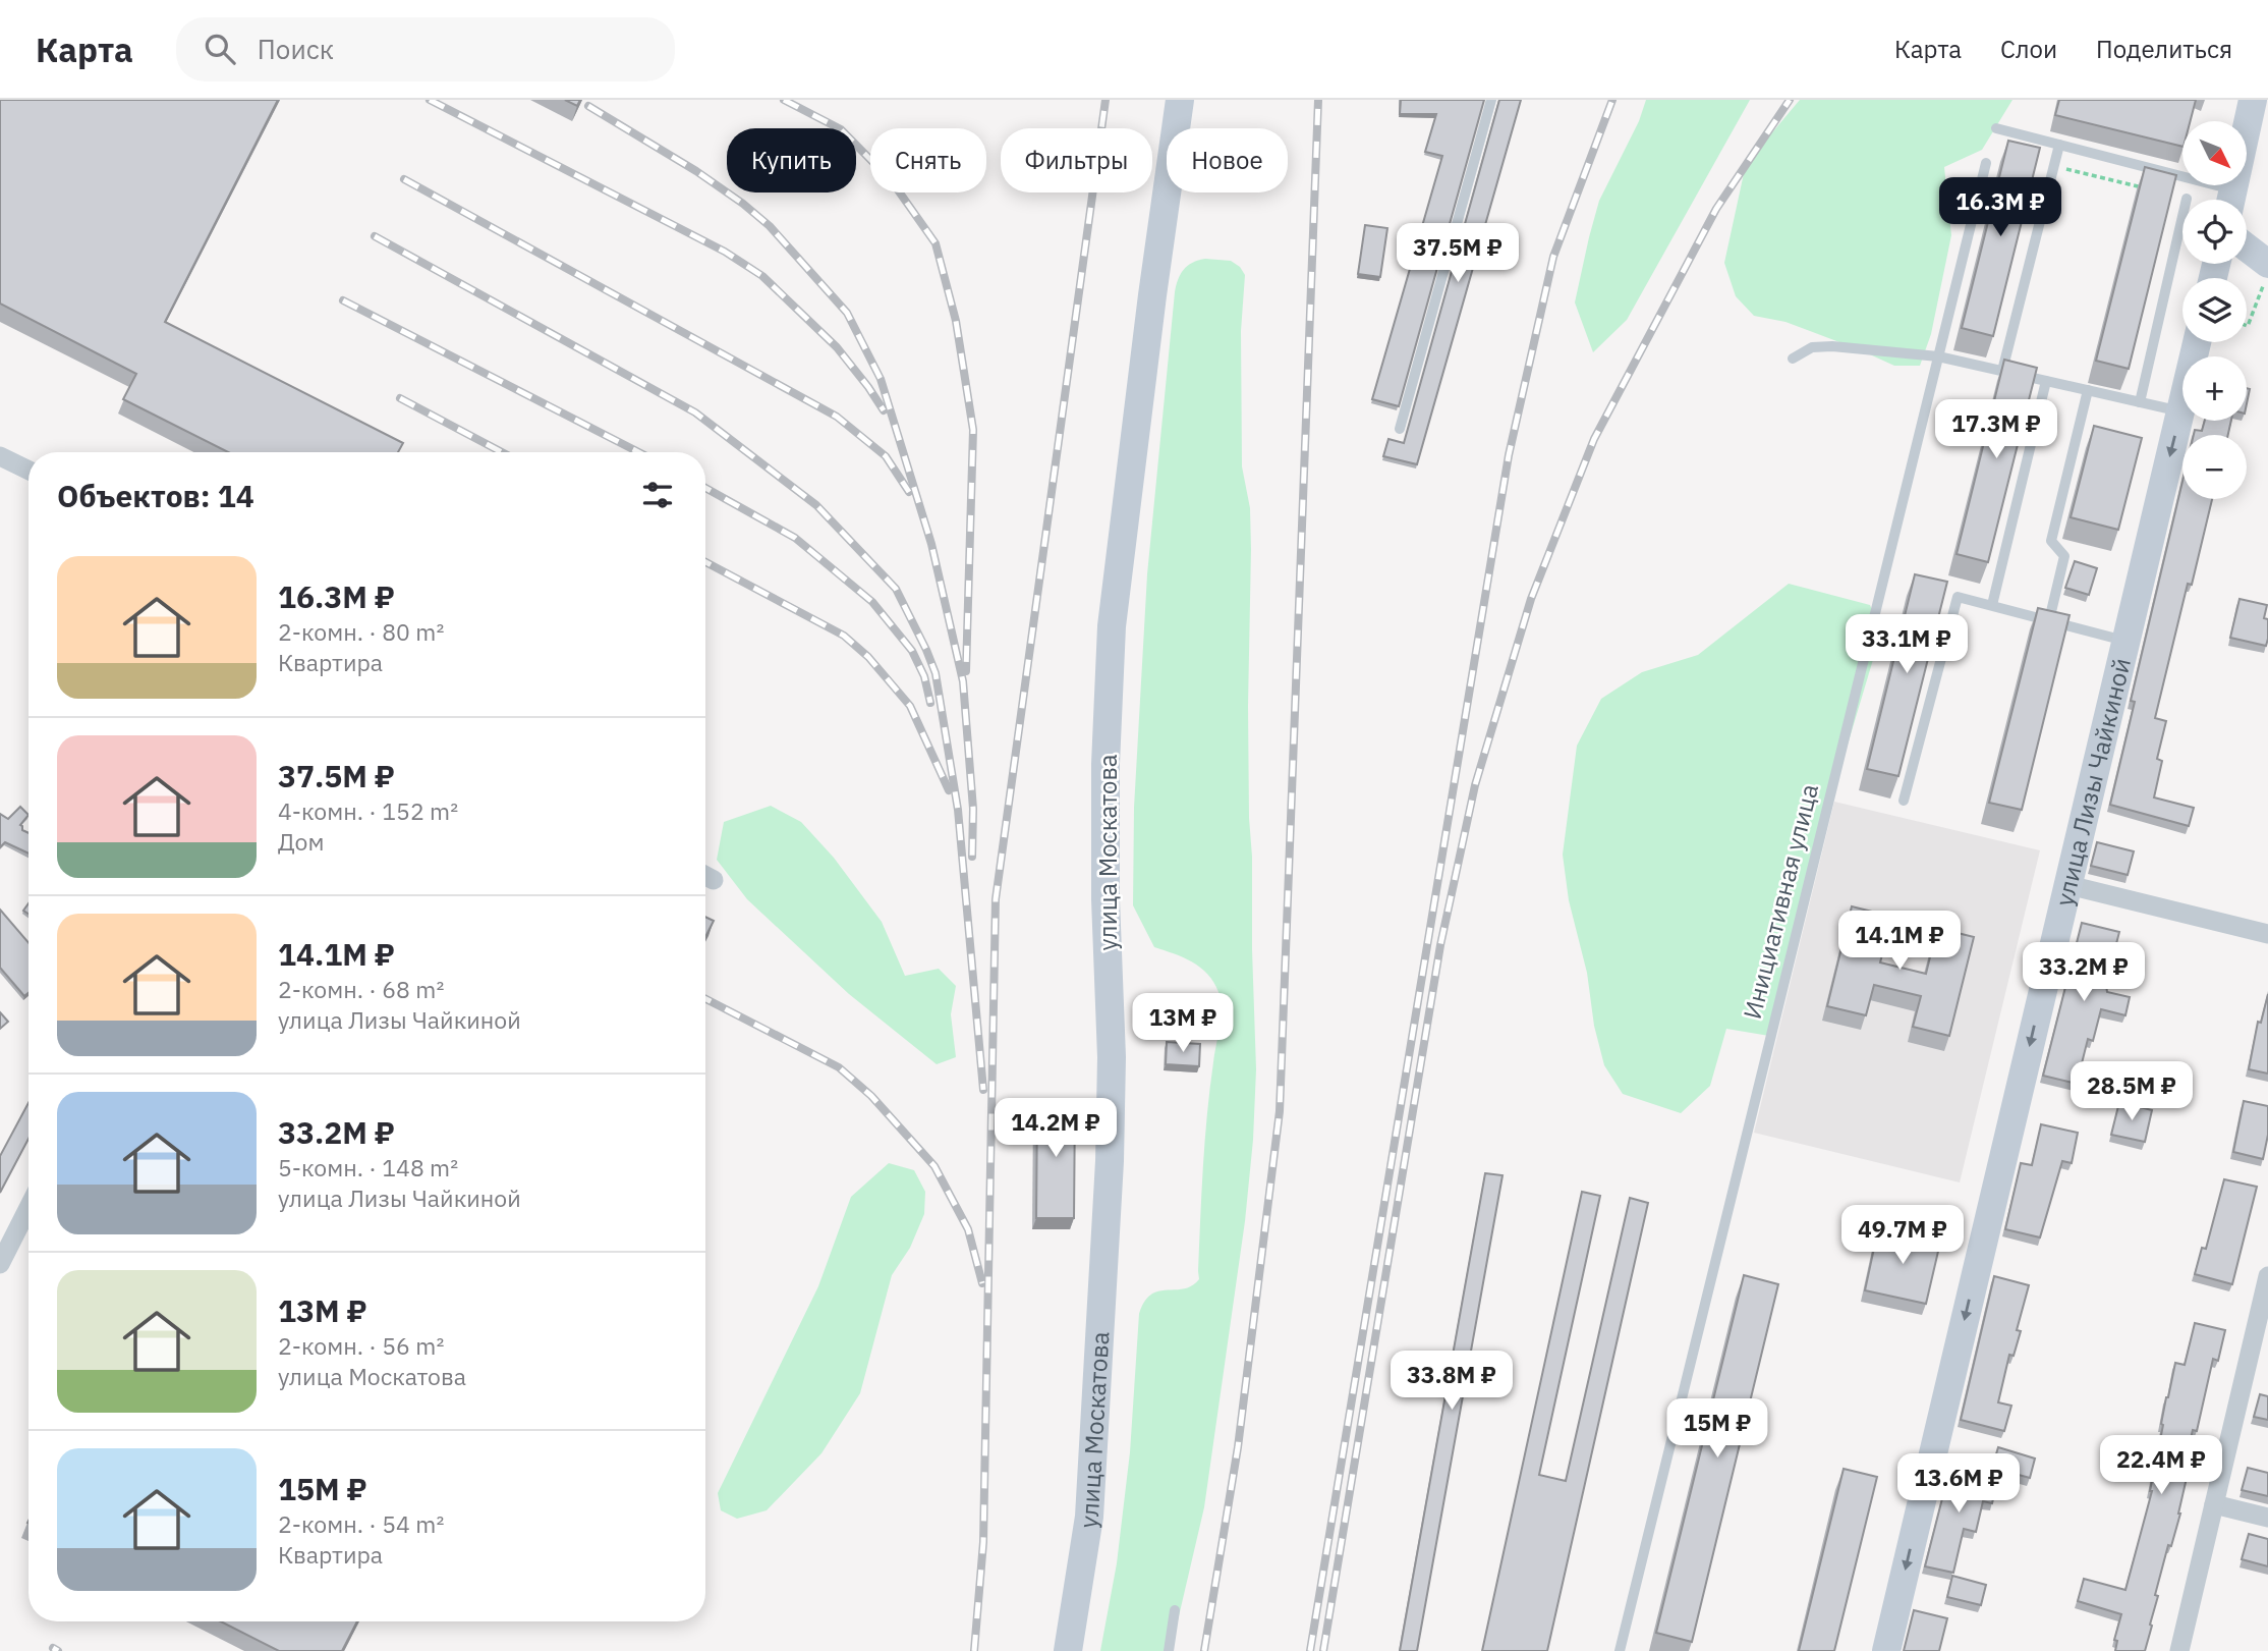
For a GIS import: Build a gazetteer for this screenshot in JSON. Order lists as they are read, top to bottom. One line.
{"streets":{"main road":["улица Лизы Чайкиной","улица Москатова"],"lane":["Инициативная улица"]},"one_way":["улица Лизы Чайкиной"],"north":"bottom right","page":{"header":"Карта","search":"Поиск","nav":["Карта","Слои","Поделиться"],"map_buttons":["+","−"],"chip":["Купить","Снять","Фильтры","Новое"],"price":["16.3M ₽","37.5M ₽","17.3M ₽","33.1M ₽","14.1M ₽","33.2M ₽","13M ₽","28.5M ₽","14.2M ₽","49.7M ₽","33.8M ₽","15M ₽","22.4M ₽","13.6M ₽"],"heading":"Объектов: 14","list":[{"name":"16.3M ₽","note":"2-комн. · 80 m² · Квартира"},{"name":"37.5M ₽","note":"4-комн. · 152 m² · Дом"},{"name":"14.1M ₽","note":"2-комн. · 68 m² · улица Лизы Чайкиной"},{"name":"33.2M ₽","note":"5-комн. · 148 m² · улица Лизы Чайкиной"},{"name":"13M ₽","note":"2-комн. · 56 m² · улица Москатова"},{"name":"15M ₽","note":"2-комн. · 54 m² · Квартира"}]}}
